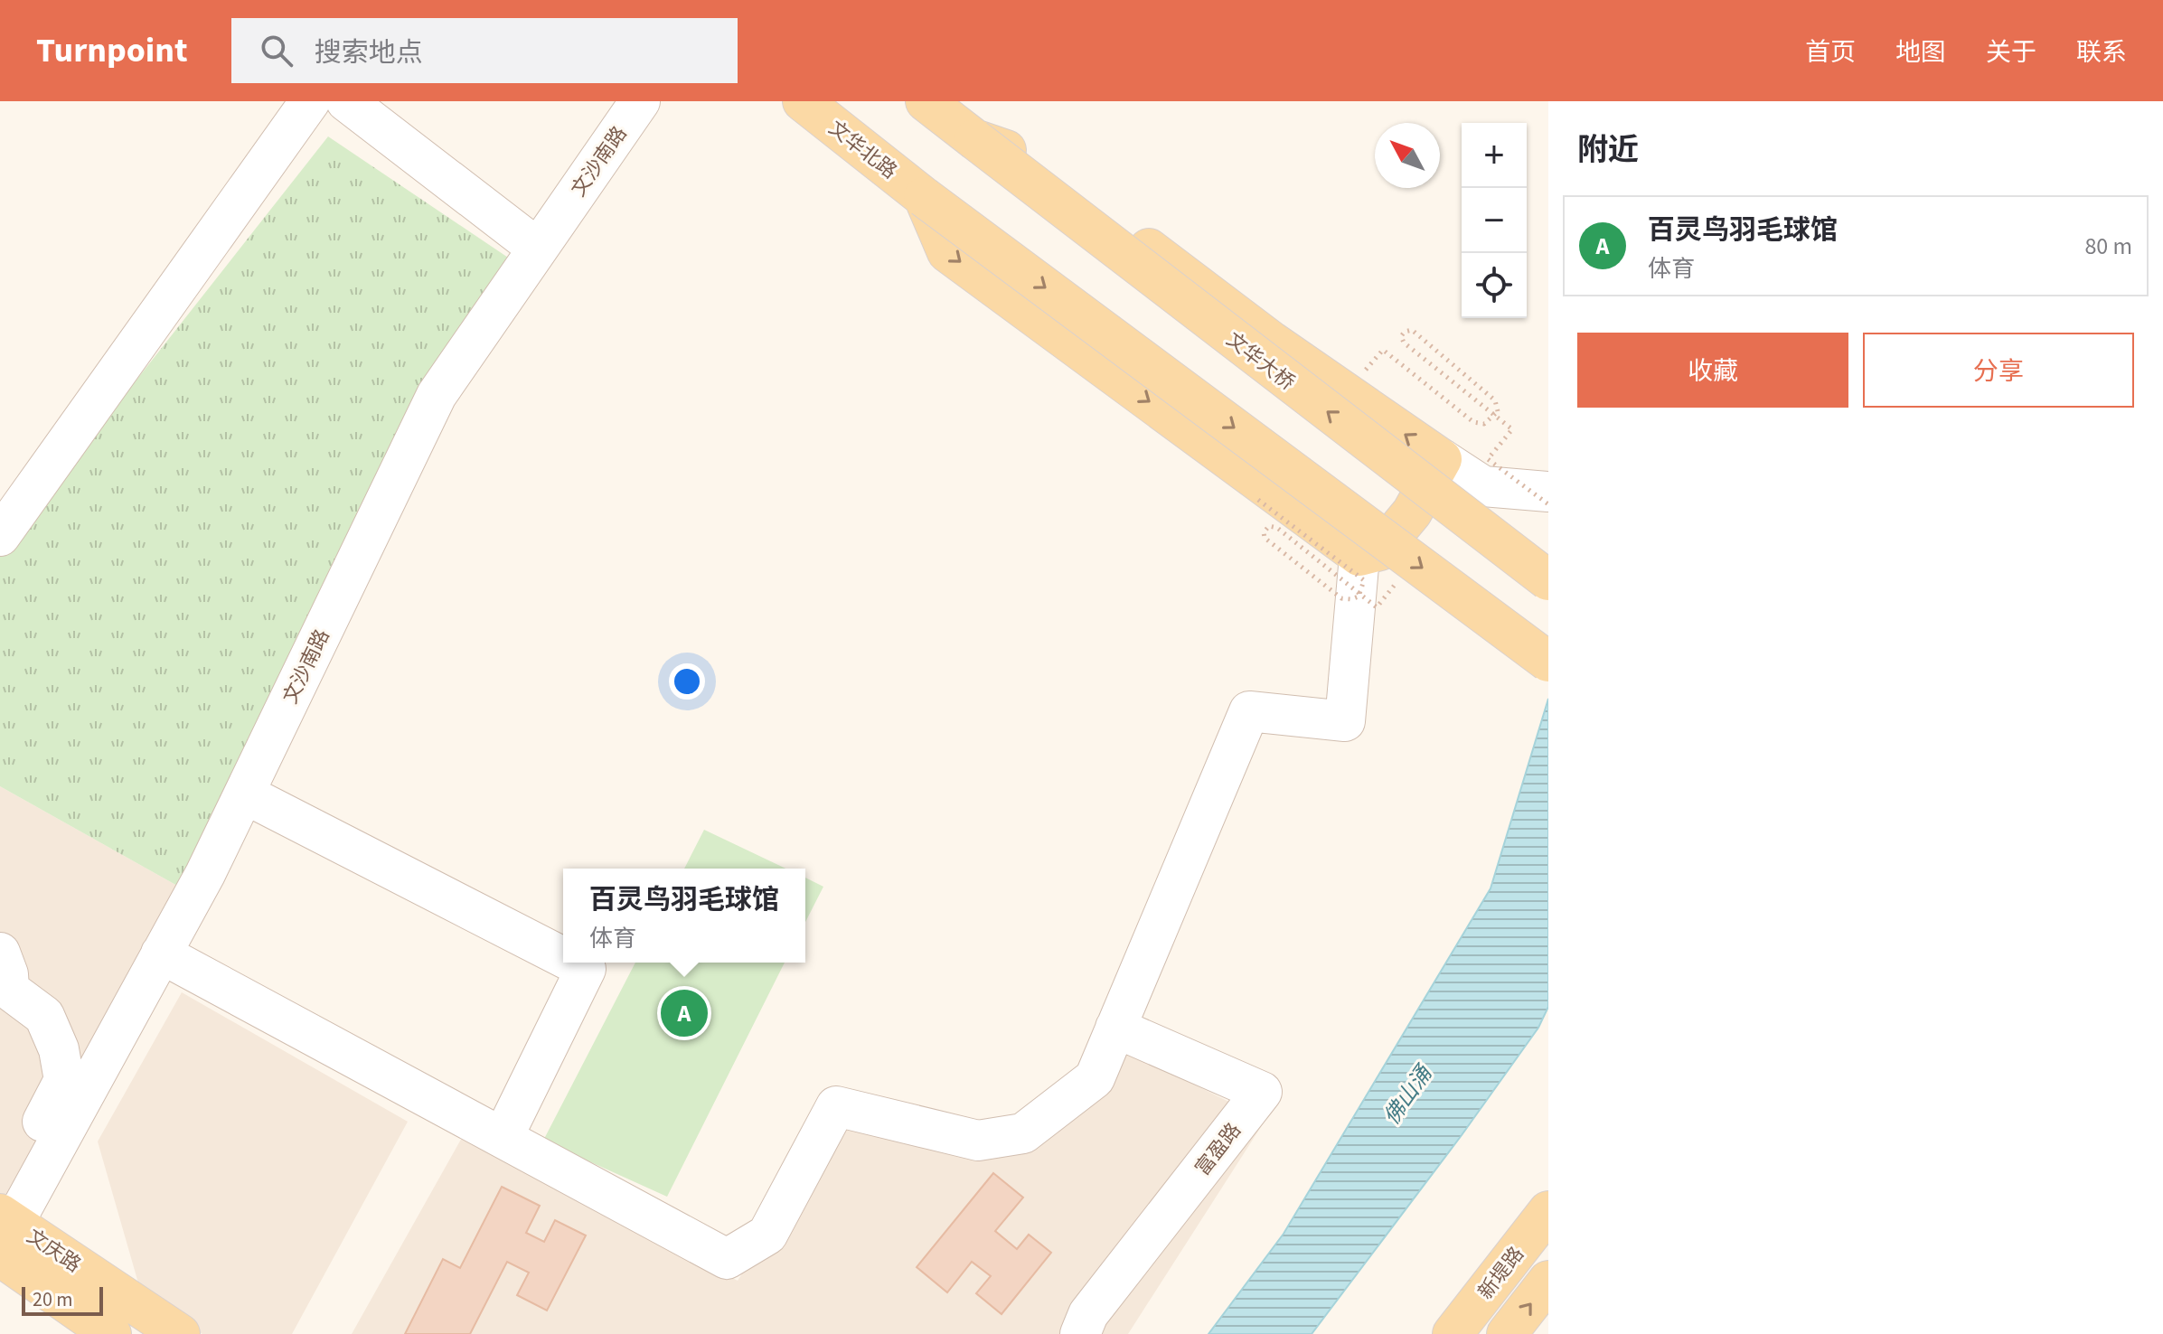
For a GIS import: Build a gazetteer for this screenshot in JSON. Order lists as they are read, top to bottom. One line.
{"streets":{"main road":["文华北路","文华大桥","文庆路","新堤路"],"street":["文沙南路","富盈路"]},"crossings":[["文沙南路","文庆路"]],"water":["佛山涌"],"scale_bar":"20 m","north":"top left","page":{"header":"Turnpoint","search":"搜索地点","nav":["首页","地图","关于","联系"],"heading":"附近","map_buttons":["+","−"],"list":[{"mark":"A","name":"百灵鸟羽毛球馆","note":"体育","value":"80 m"}],"buttons":["收藏","分享"],"popup":["百灵鸟羽毛球馆","体育"],"pins":"A","scale":"20 m"}}
